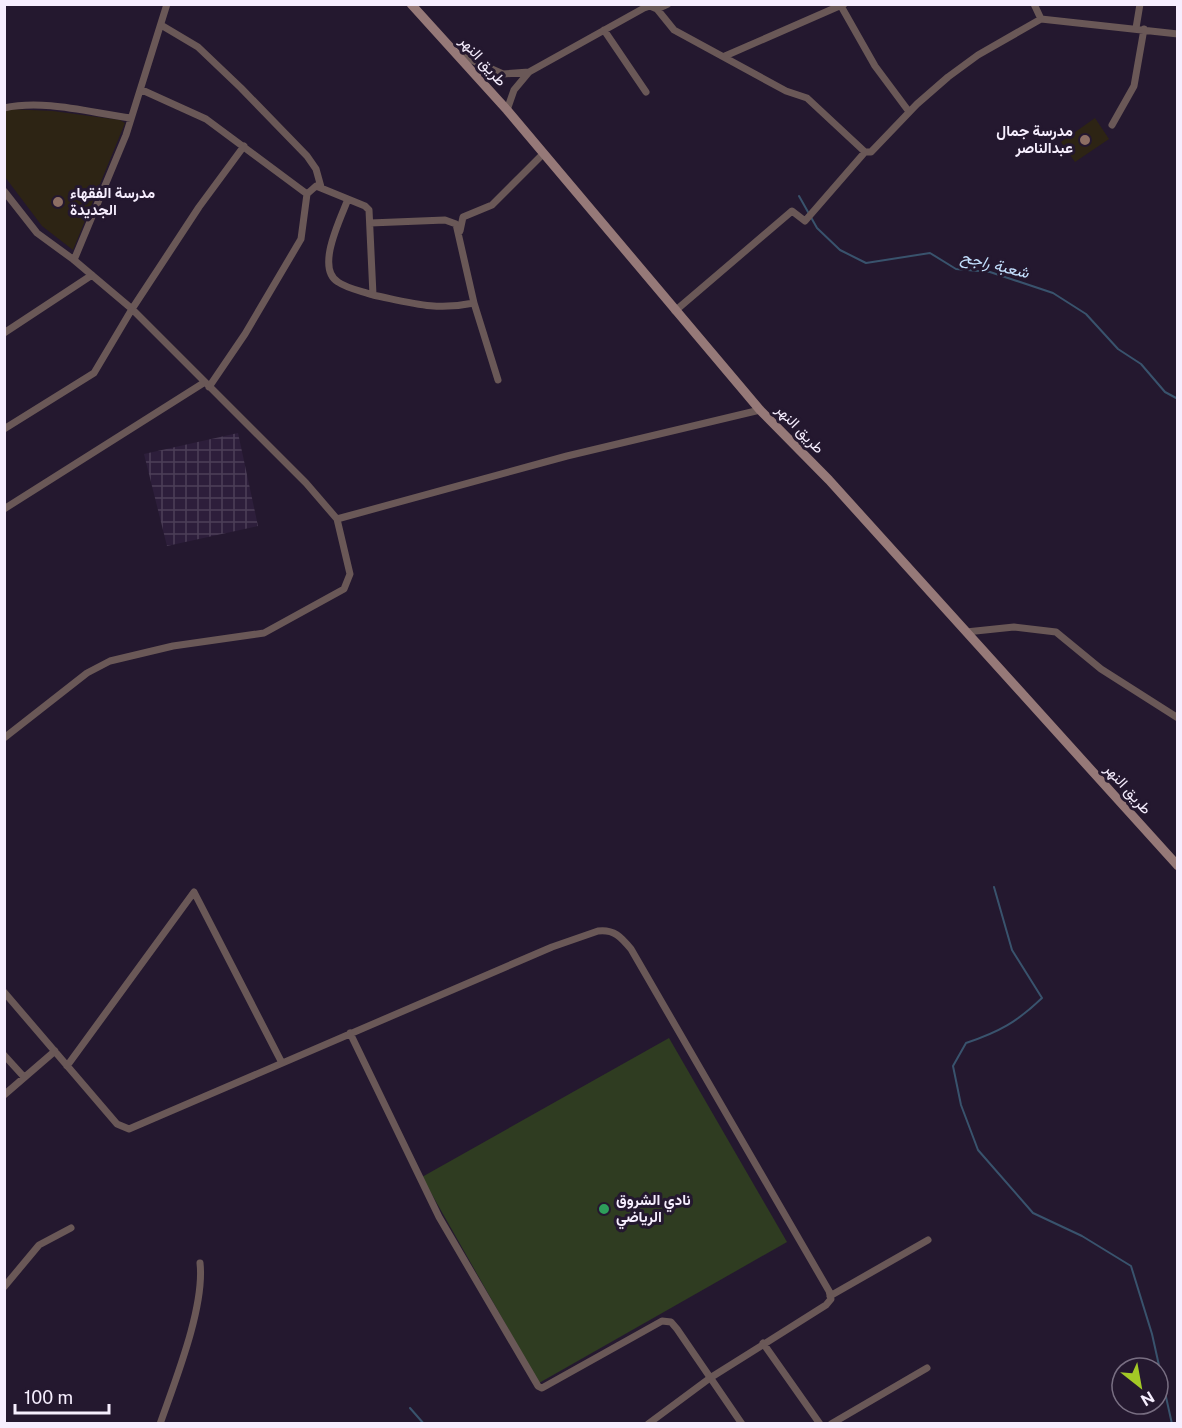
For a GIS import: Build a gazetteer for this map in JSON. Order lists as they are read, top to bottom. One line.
{"streets":{"main road":["طريق النهر"]},"water":["شعبة راجح"],"places":["مدرسة جمال عبدالناصر","مدرسة الفقهاء الجديدة","نادي الشروق الرياضي"],"scale_bar":"100 m","north":"bottom right"}
